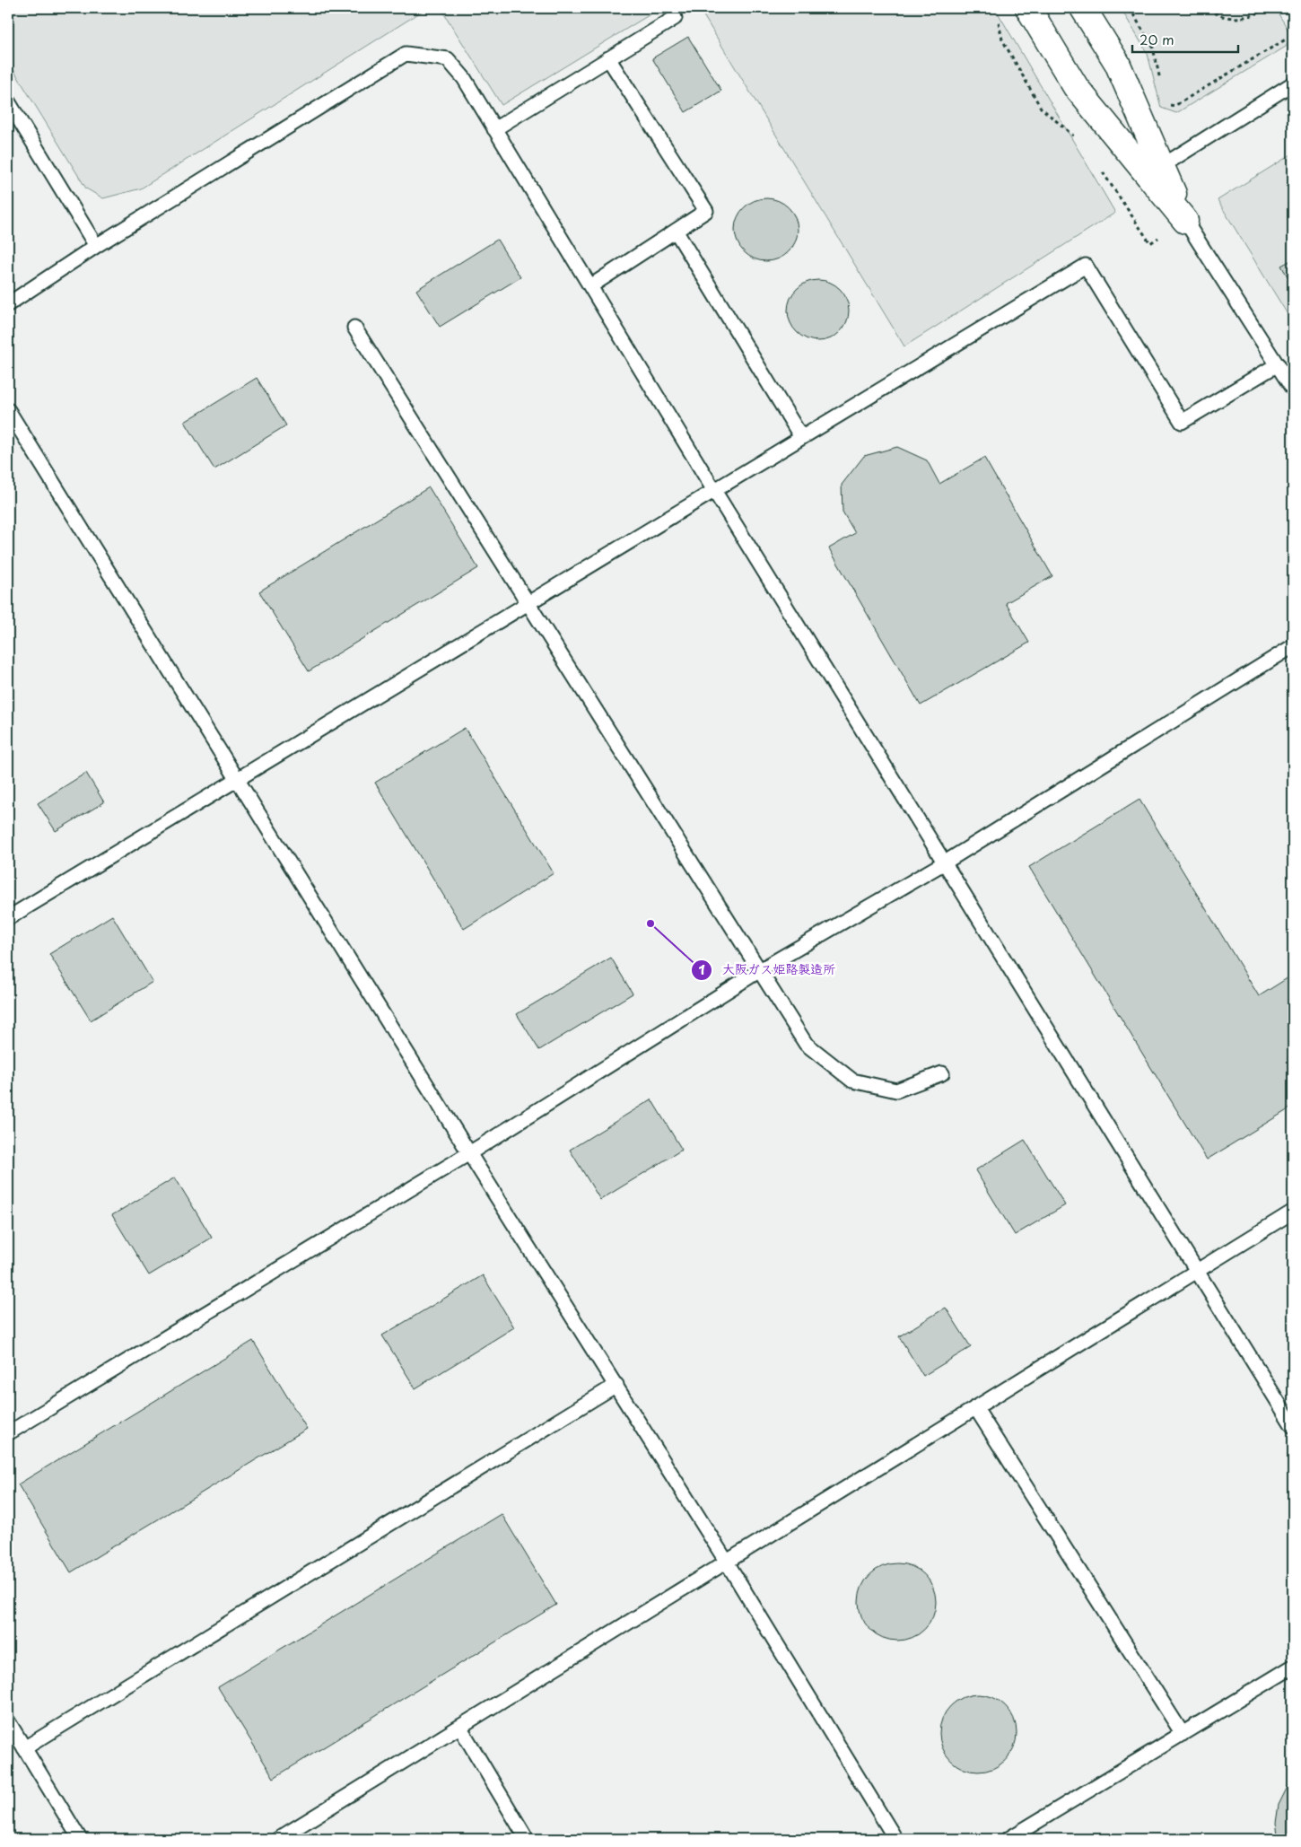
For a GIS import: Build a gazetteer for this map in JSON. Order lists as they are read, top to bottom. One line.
{"places":["大阪ガス姫路製造所"],"scale_bar":"20 m"}
